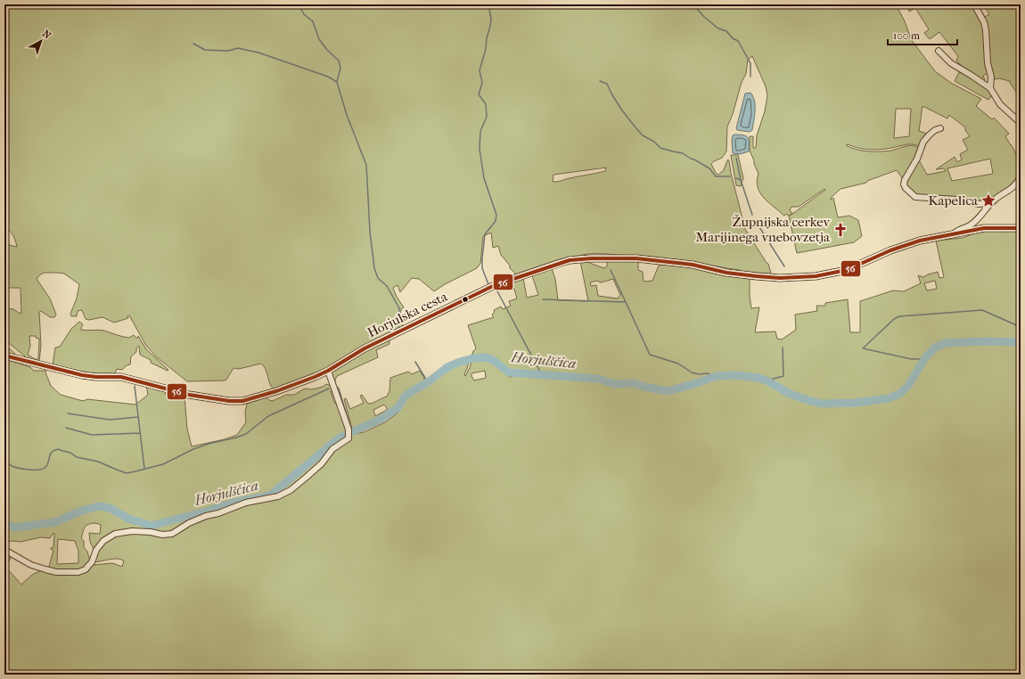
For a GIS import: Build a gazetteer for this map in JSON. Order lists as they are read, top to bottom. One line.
{"streets":{"street":["Horjulska cesta"]},"water":["Horjulščica"],"places":{"place":["Kapelica"],"church":["Župnijska cerkev Marijinega vnebovzetja"]},"lines":["transit line 56"],"scale_bar":"100 m","north":"top right"}
